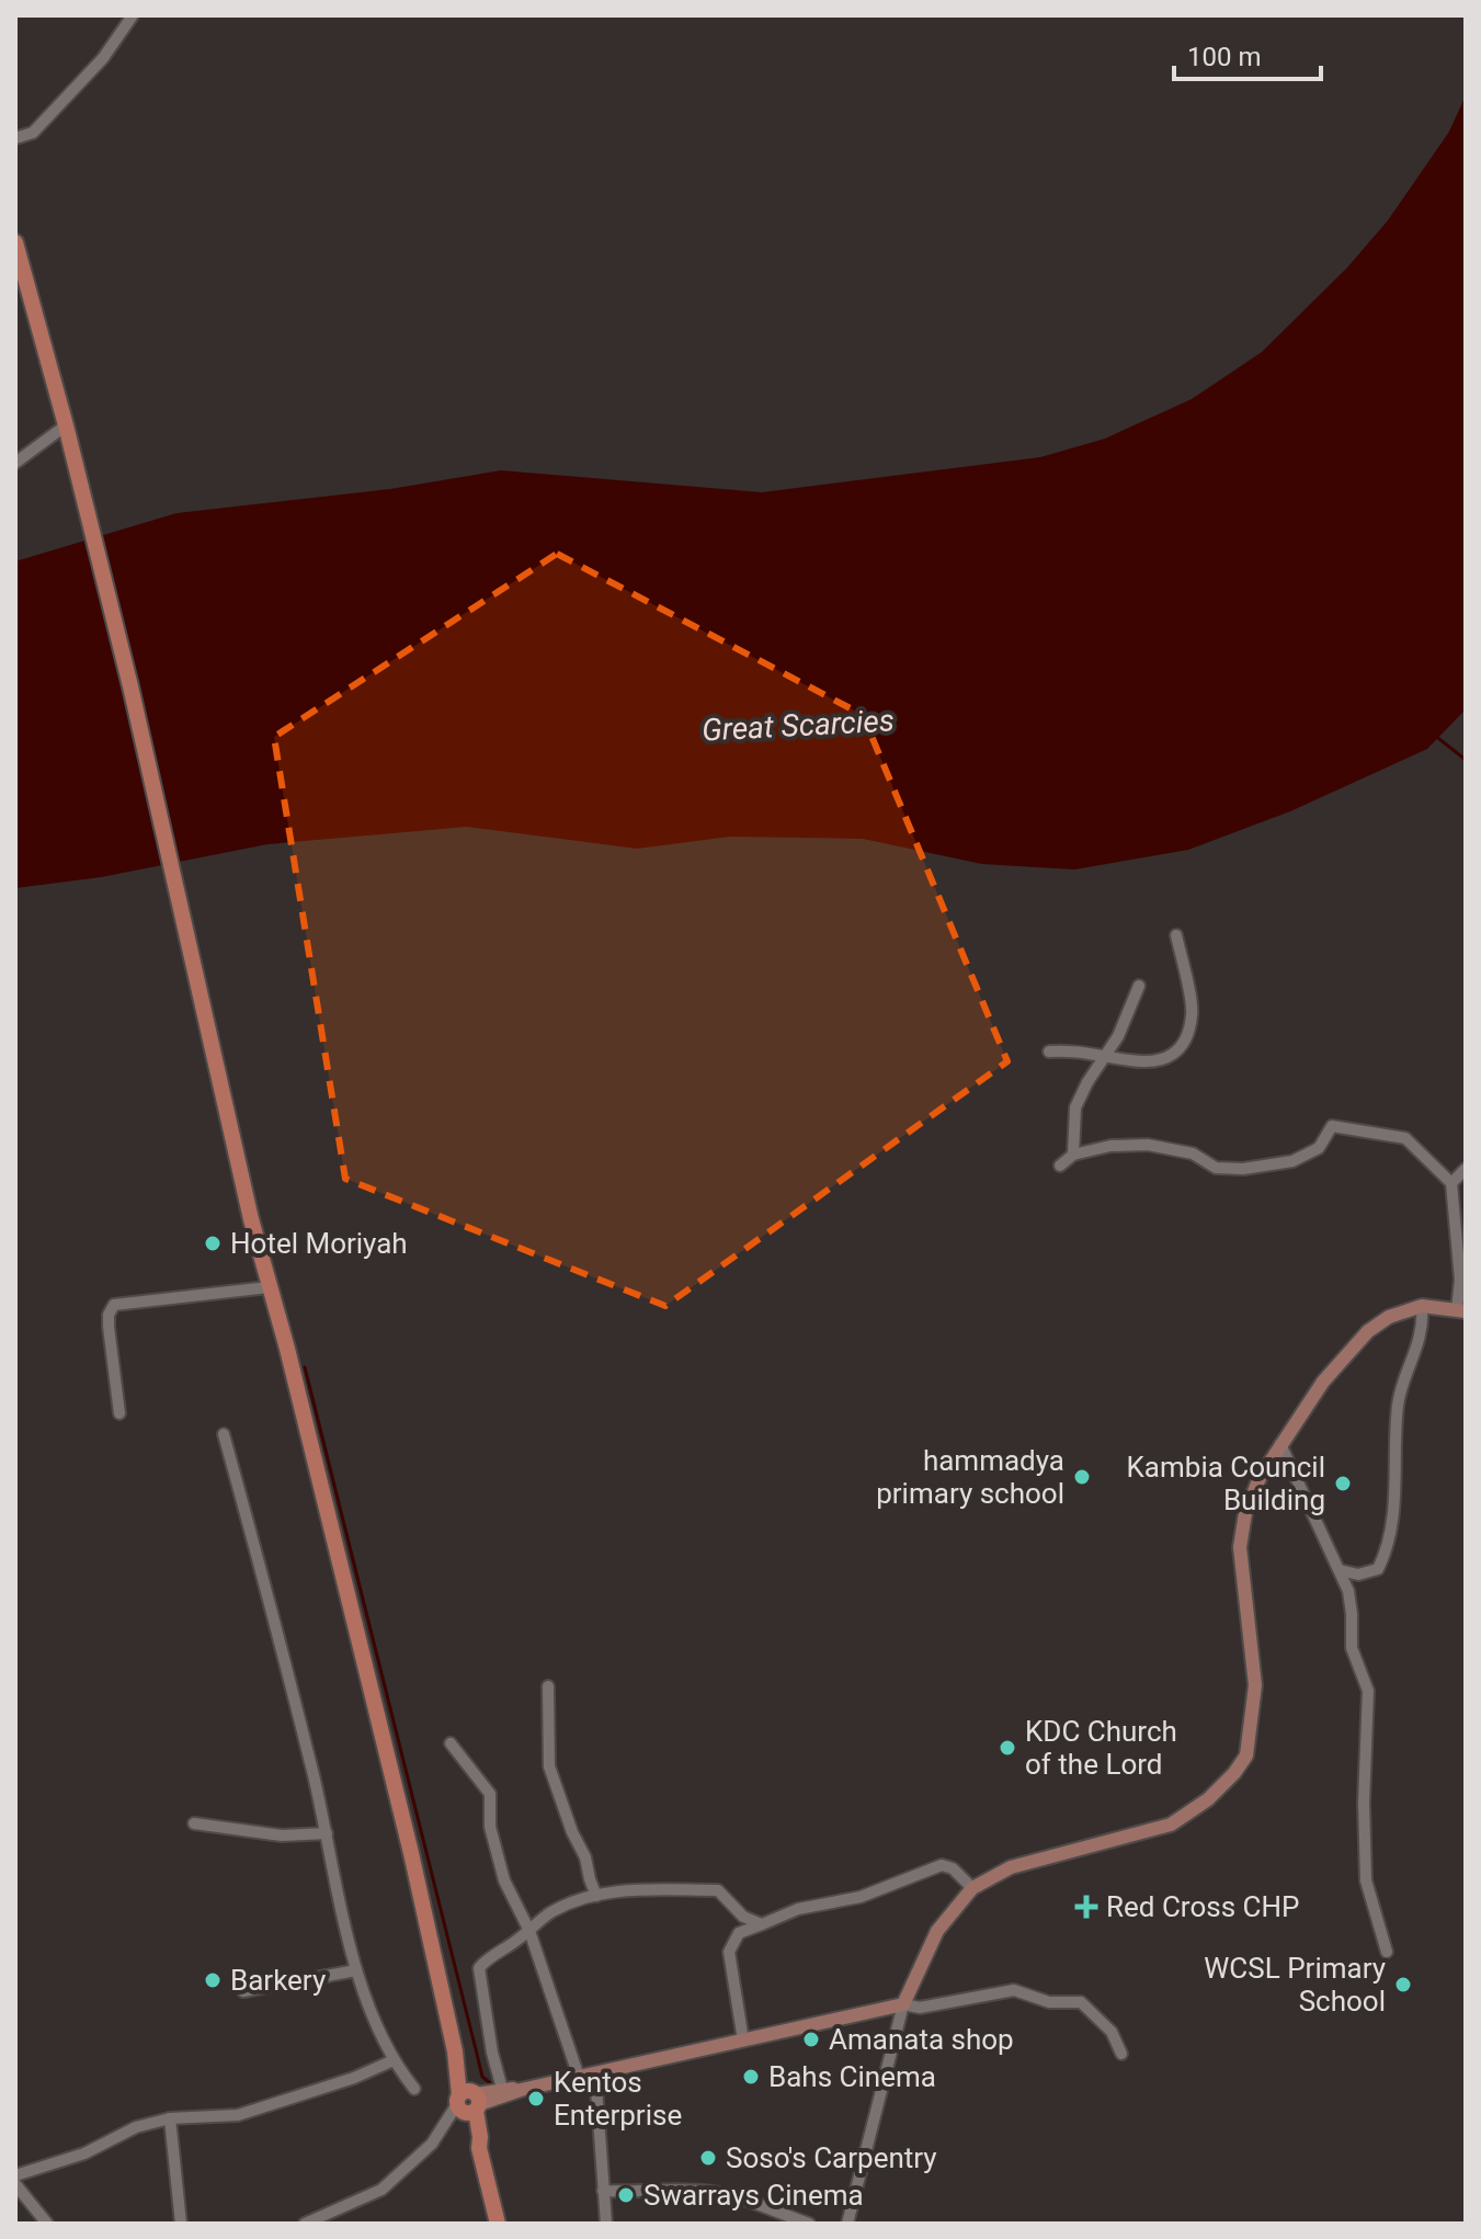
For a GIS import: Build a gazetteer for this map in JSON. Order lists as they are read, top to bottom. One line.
{"water":["Great Scarcies"],"places":{"other":["Hotel Moriyah","hammadya primary school","Kambia Council Building","KDC Church of the Lord","Barkery","WCSL Primary School","Amanata shop","Bahs Cinema","Kentos Enterprise","Soso's Carpentry","Swarrays Cinema"],"health":["Red Cross CHP"]},"scale_bar":"100 m"}
